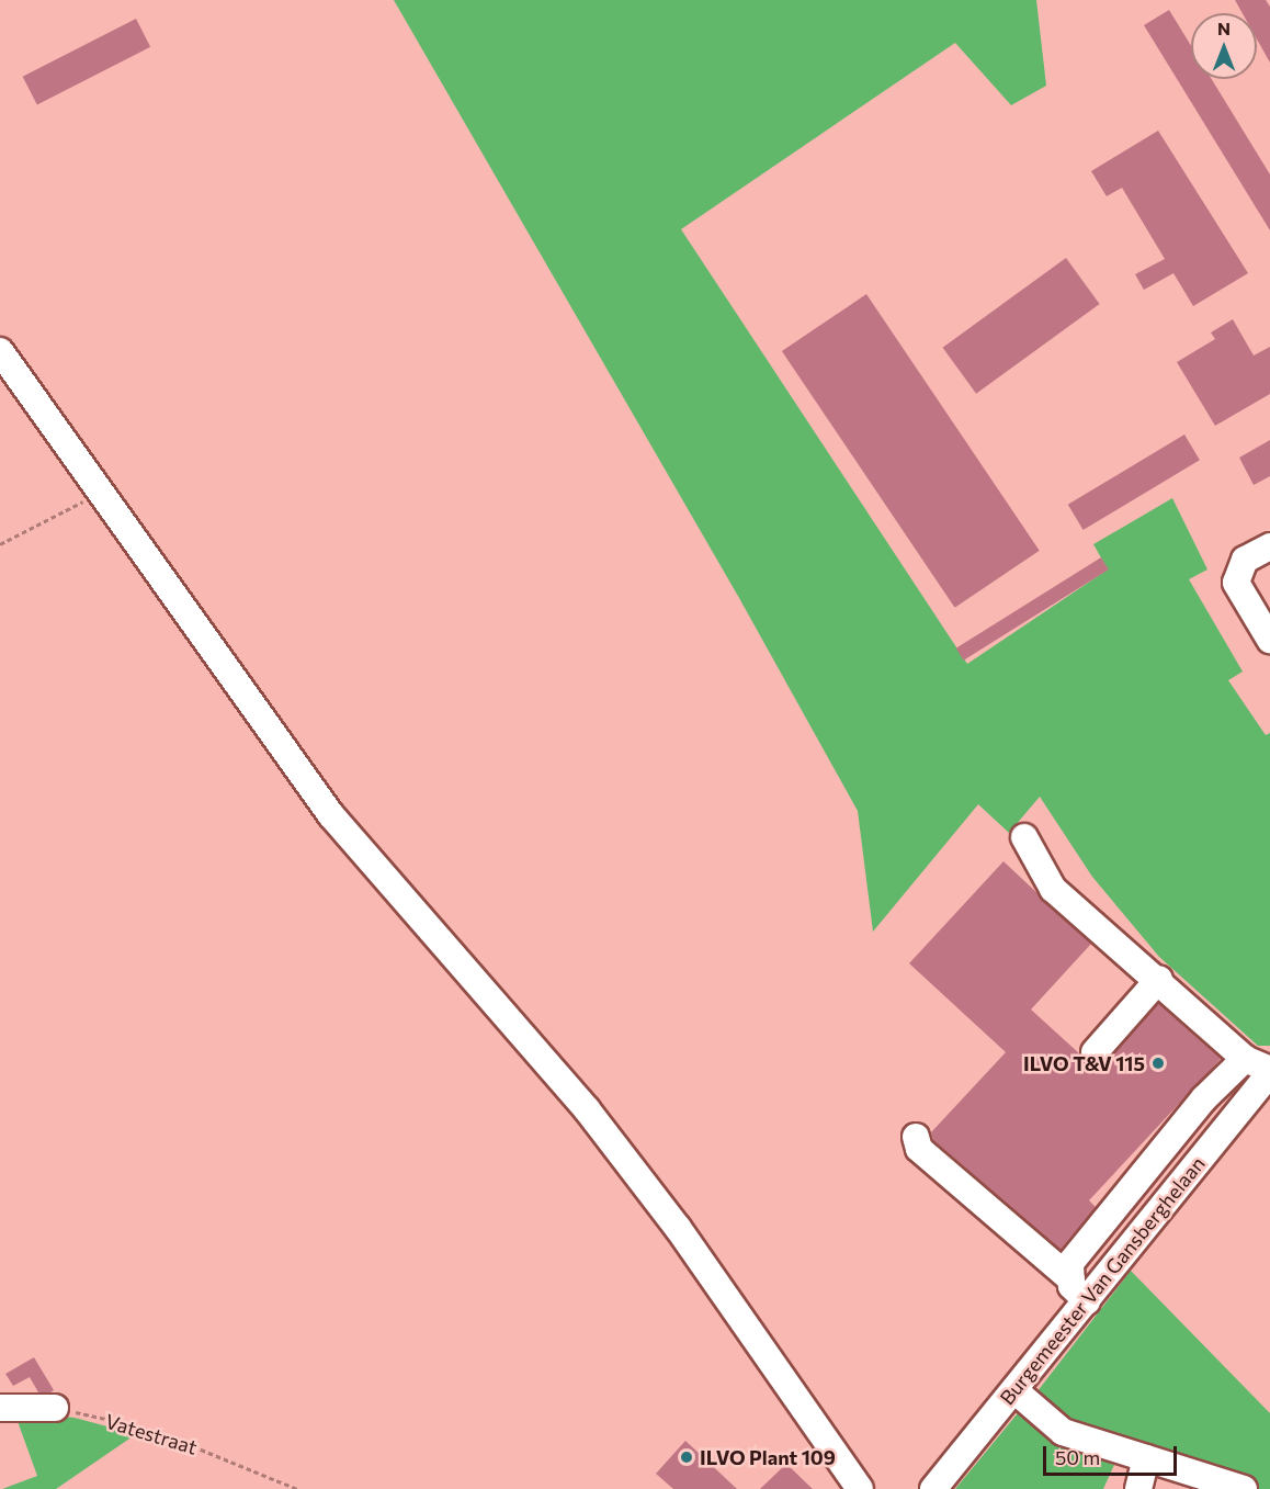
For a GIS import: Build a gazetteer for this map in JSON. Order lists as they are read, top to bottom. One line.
{"streets":{"street":["Burgemeester Van Gansberghelaan"],"path":["Vatestraat"]},"places":["ILVO T&V 115","ILVO Plant 109"],"scale_bar":"50 m","north":"top"}
